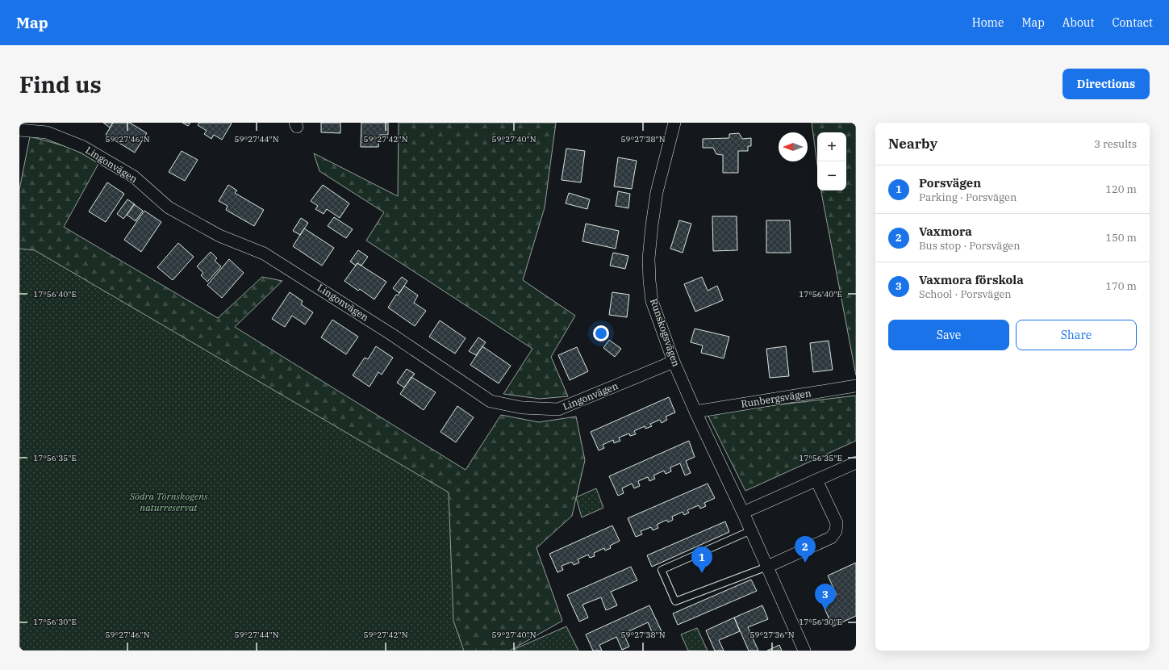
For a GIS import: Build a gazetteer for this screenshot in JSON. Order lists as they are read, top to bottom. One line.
{"streets":{"street":["Lingonvägen","Runskogsvägen","Runbergsvägen"]},"crossings":[["Lingonvägen","Runskogsvägen"],["Runskogsvägen","Runbergsvägen"]],"parks":["Södra Törnskogens naturreservat"],"north":"left","page":{"header":"Map","nav":["Home","Map","About","Contact"],"buttons":["Directions",["Save","Share"]],"title":"Find us","heading":["Nearby","3 results"],"map_buttons":["+","−"],"list":[{"mark":"1","name":"Porsvägen","note":"Parking · Porsvägen","value":"120 m"},{"mark":"2","name":"Vaxmora","note":"Bus stop · Porsvägen","value":"150 m"},{"mark":"3","name":"Vaxmora förskola","note":"School · Porsvägen","value":"170 m"}],"pins":["2","1","3"]},"coordinates":["59°27'46\"N","59°27'44\"N","59°27'42\"N","59°27'40\"N","59°27'38\"N","17°56'40\"E","17°56'35\"E","17°56'30\"E","59°27'36\"N"]}
